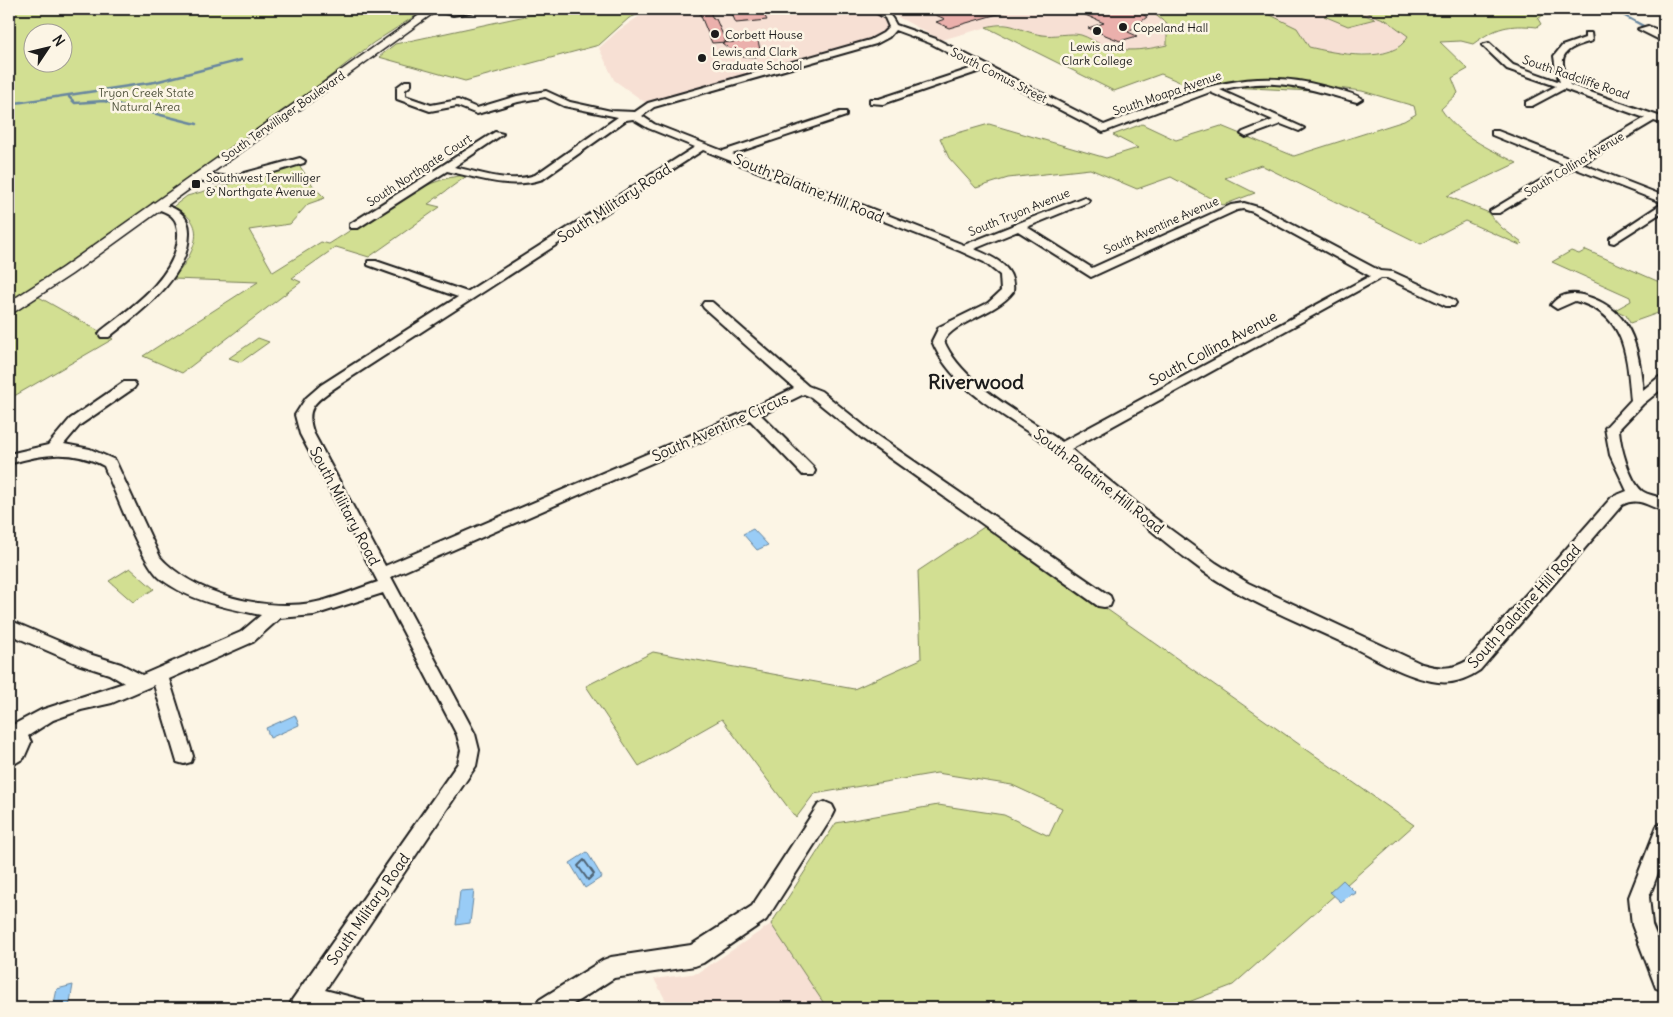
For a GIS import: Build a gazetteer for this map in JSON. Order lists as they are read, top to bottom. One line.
{"streets":{"main road":["South Terwilliger Boulevard"],"street":["South Comus Street","South Radcliffe Road","South Moapa Avenue","South Collina Avenue","South Northgate Court","South Palatine Hill Road","South Military Road","South Tryon Avenue","South Aventine Avenue","South Aventine Circus"]},"crossings":[["South Comus Street","South Moapa Avenue"],["South Radcliffe Road","South Collina Avenue"],["South Collina Avenue","South Palatine Hill Road"],["South Collina Avenue","South Aventine Avenue"],["South Palatine Hill Road","South Military Road"],["South Palatine Hill Road","South Tryon Avenue"],["South Military Road","South Aventine Circus"],["South Tryon Avenue","South Aventine Avenue"]],"districts":["Riverwood"],"parks":["Tryon Creek State Natural Area"],"places":{"other":["Copeland Hall","Lewis and Clark College","Corbett House","Lewis and Clark Graduate School"],"transit":["Southwest Terwilliger & Northgate Avenue"]},"north":"top right"}
